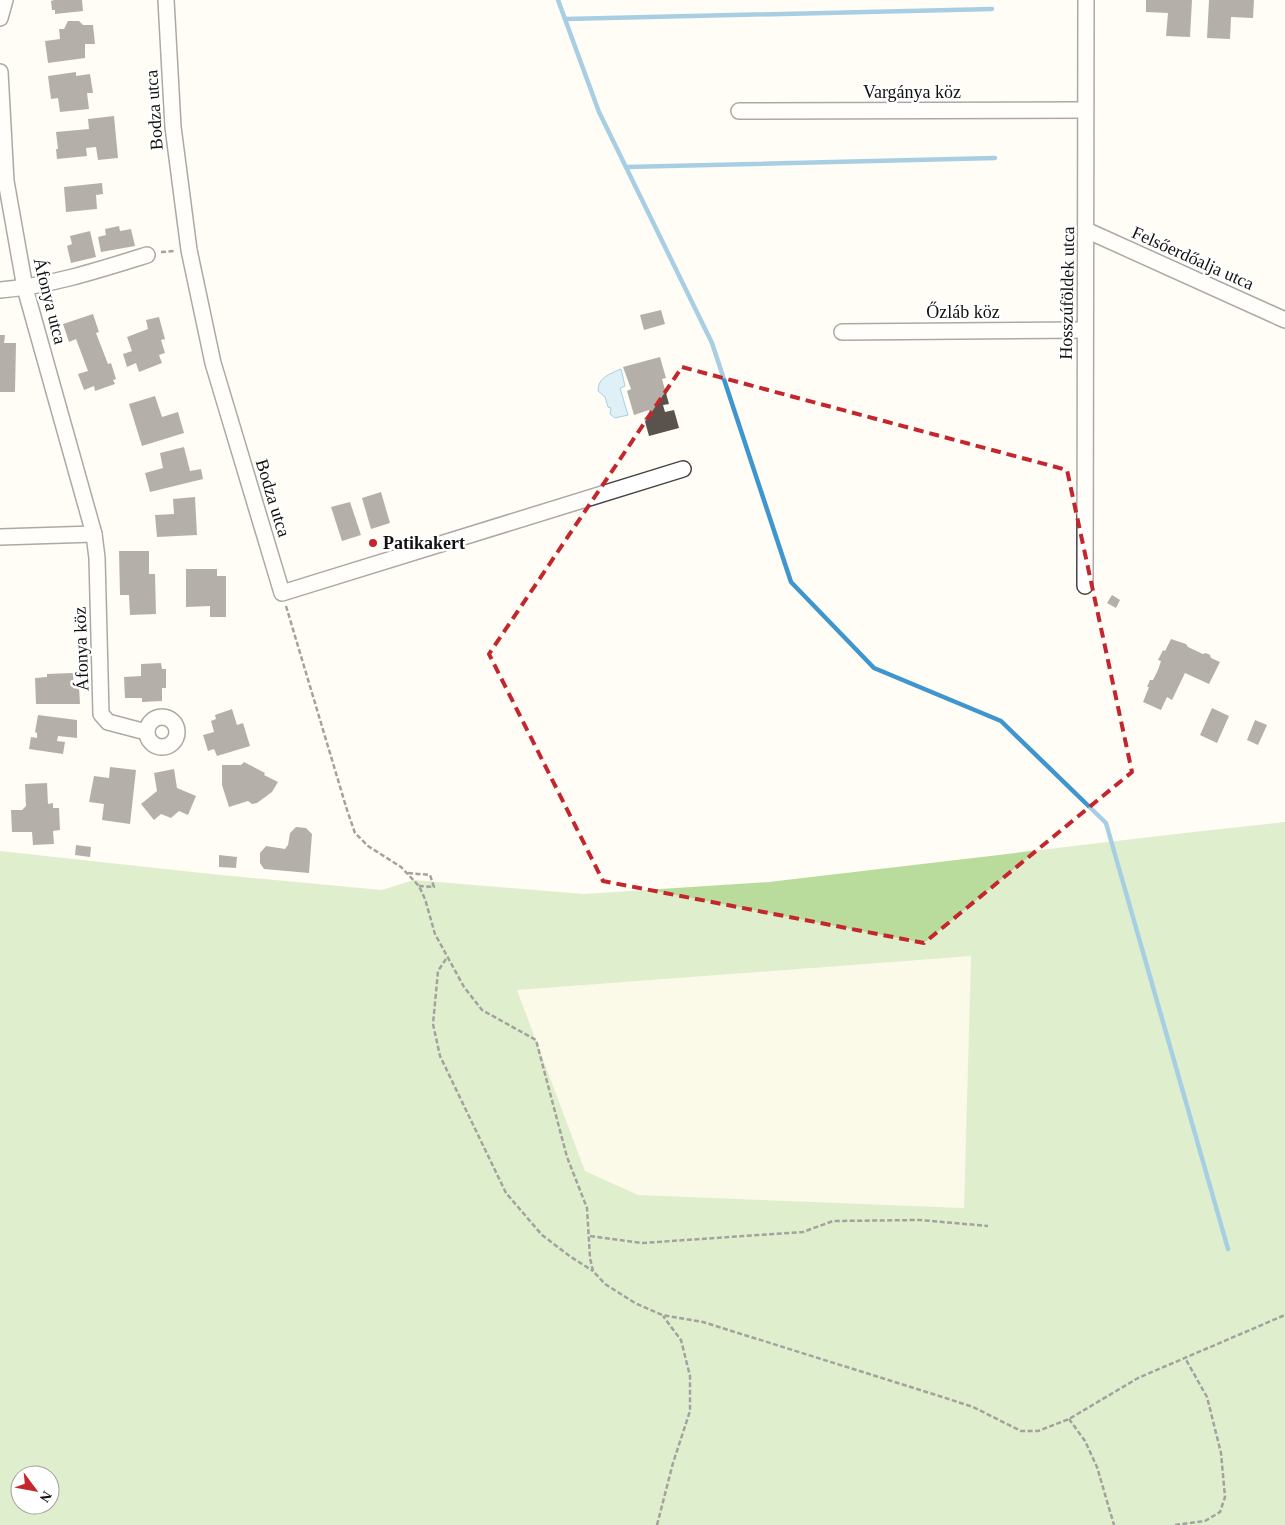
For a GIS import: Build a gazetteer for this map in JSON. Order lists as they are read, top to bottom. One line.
{"streets":{"street":["Vargánya köz","Bodza utca","Felsőerdőalja utca","Hosszúföldek utca","Áfonya utca","Őzláb köz","Áfonya köz"]},"crossings":[["Vargánya köz","Hosszúföldek utca"],["Felsőerdőalja utca","Hosszúföldek utca"],["Hosszúföldek utca","Őzláb köz"],["Áfonya utca","Áfonya köz"]],"places":["Patikakert"],"north":"bottom right"}
